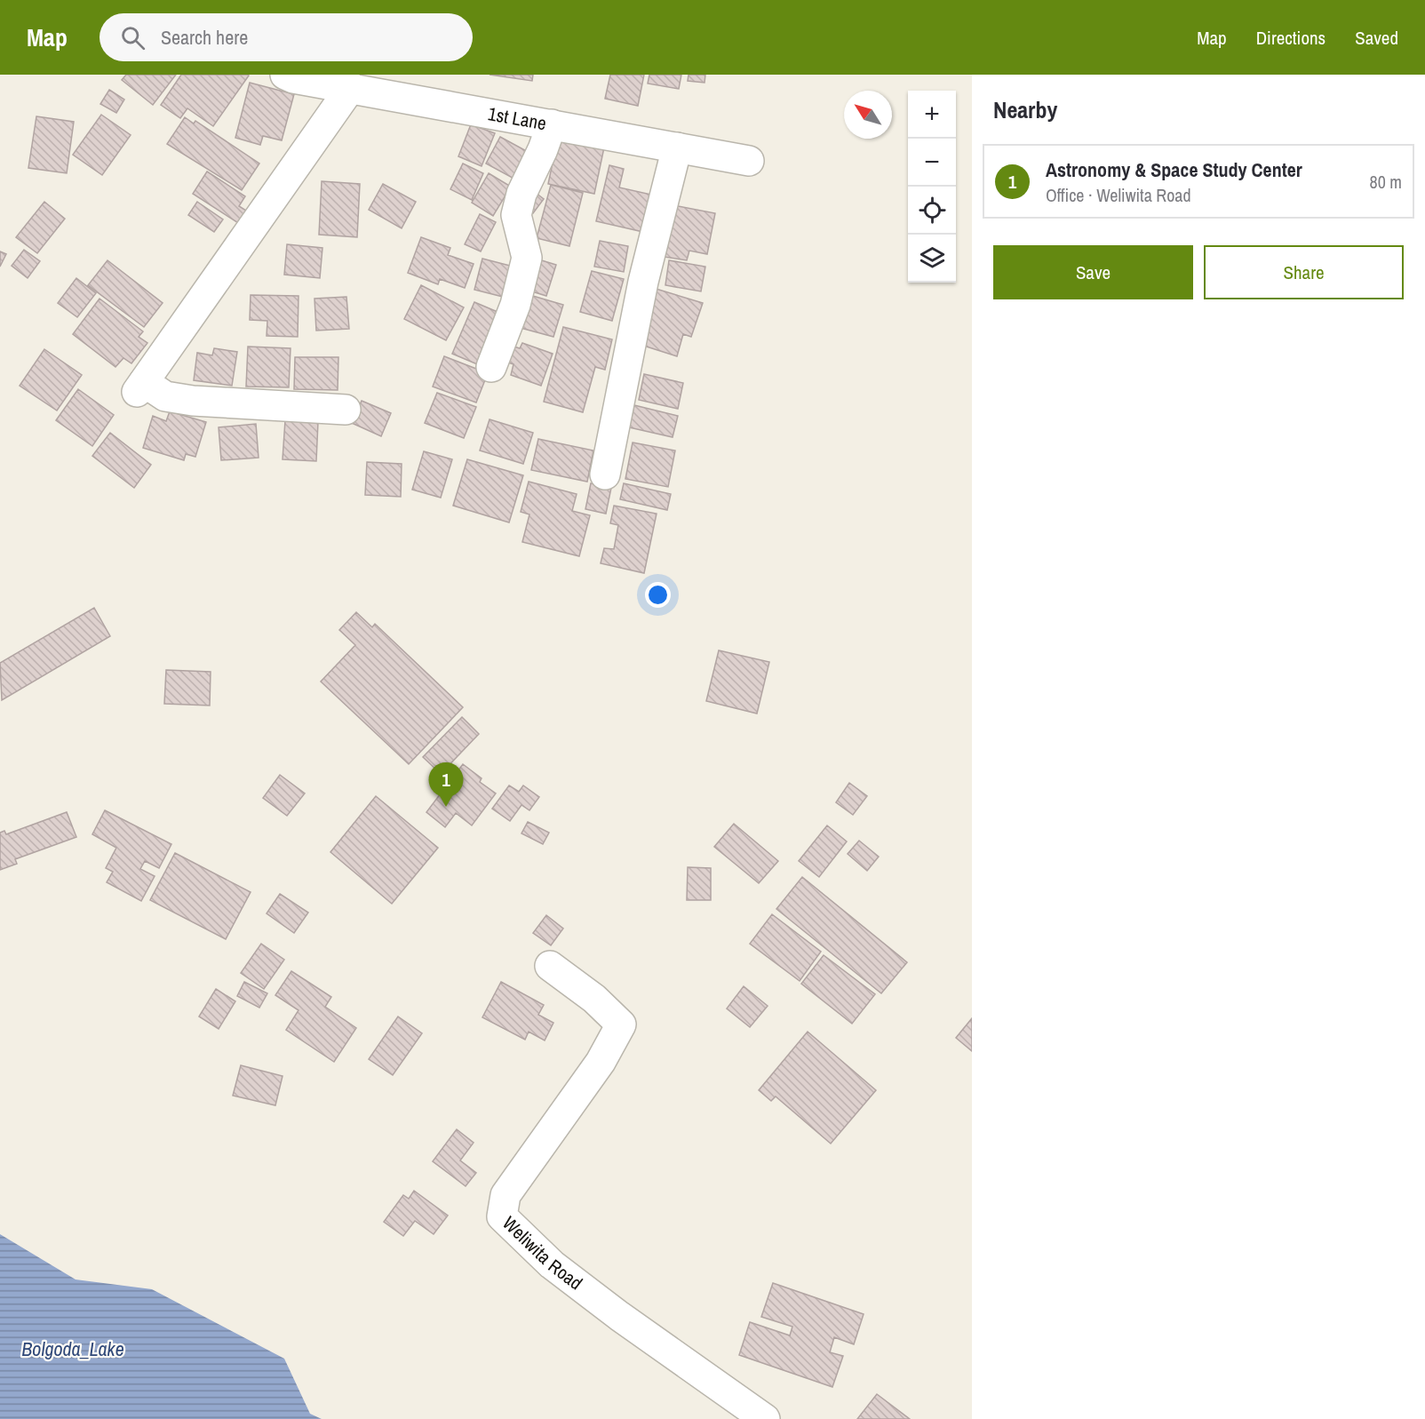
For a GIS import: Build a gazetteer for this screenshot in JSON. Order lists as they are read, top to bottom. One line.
{"streets":{"street":["1st Lane","Weliwita Road"]},"water":["Bolgoda_Lake"],"north":"top left","page":{"header":"Map","search":"Search here","nav":["Map","Directions","Saved"],"heading":"Nearby","map_buttons":["+","−"],"list":[{"mark":"1","name":"Astronomy & Space Study Center","note":"Office · Weliwita Road","value":"80 m"}],"buttons":["Save","Share"],"pins":"1"}}
